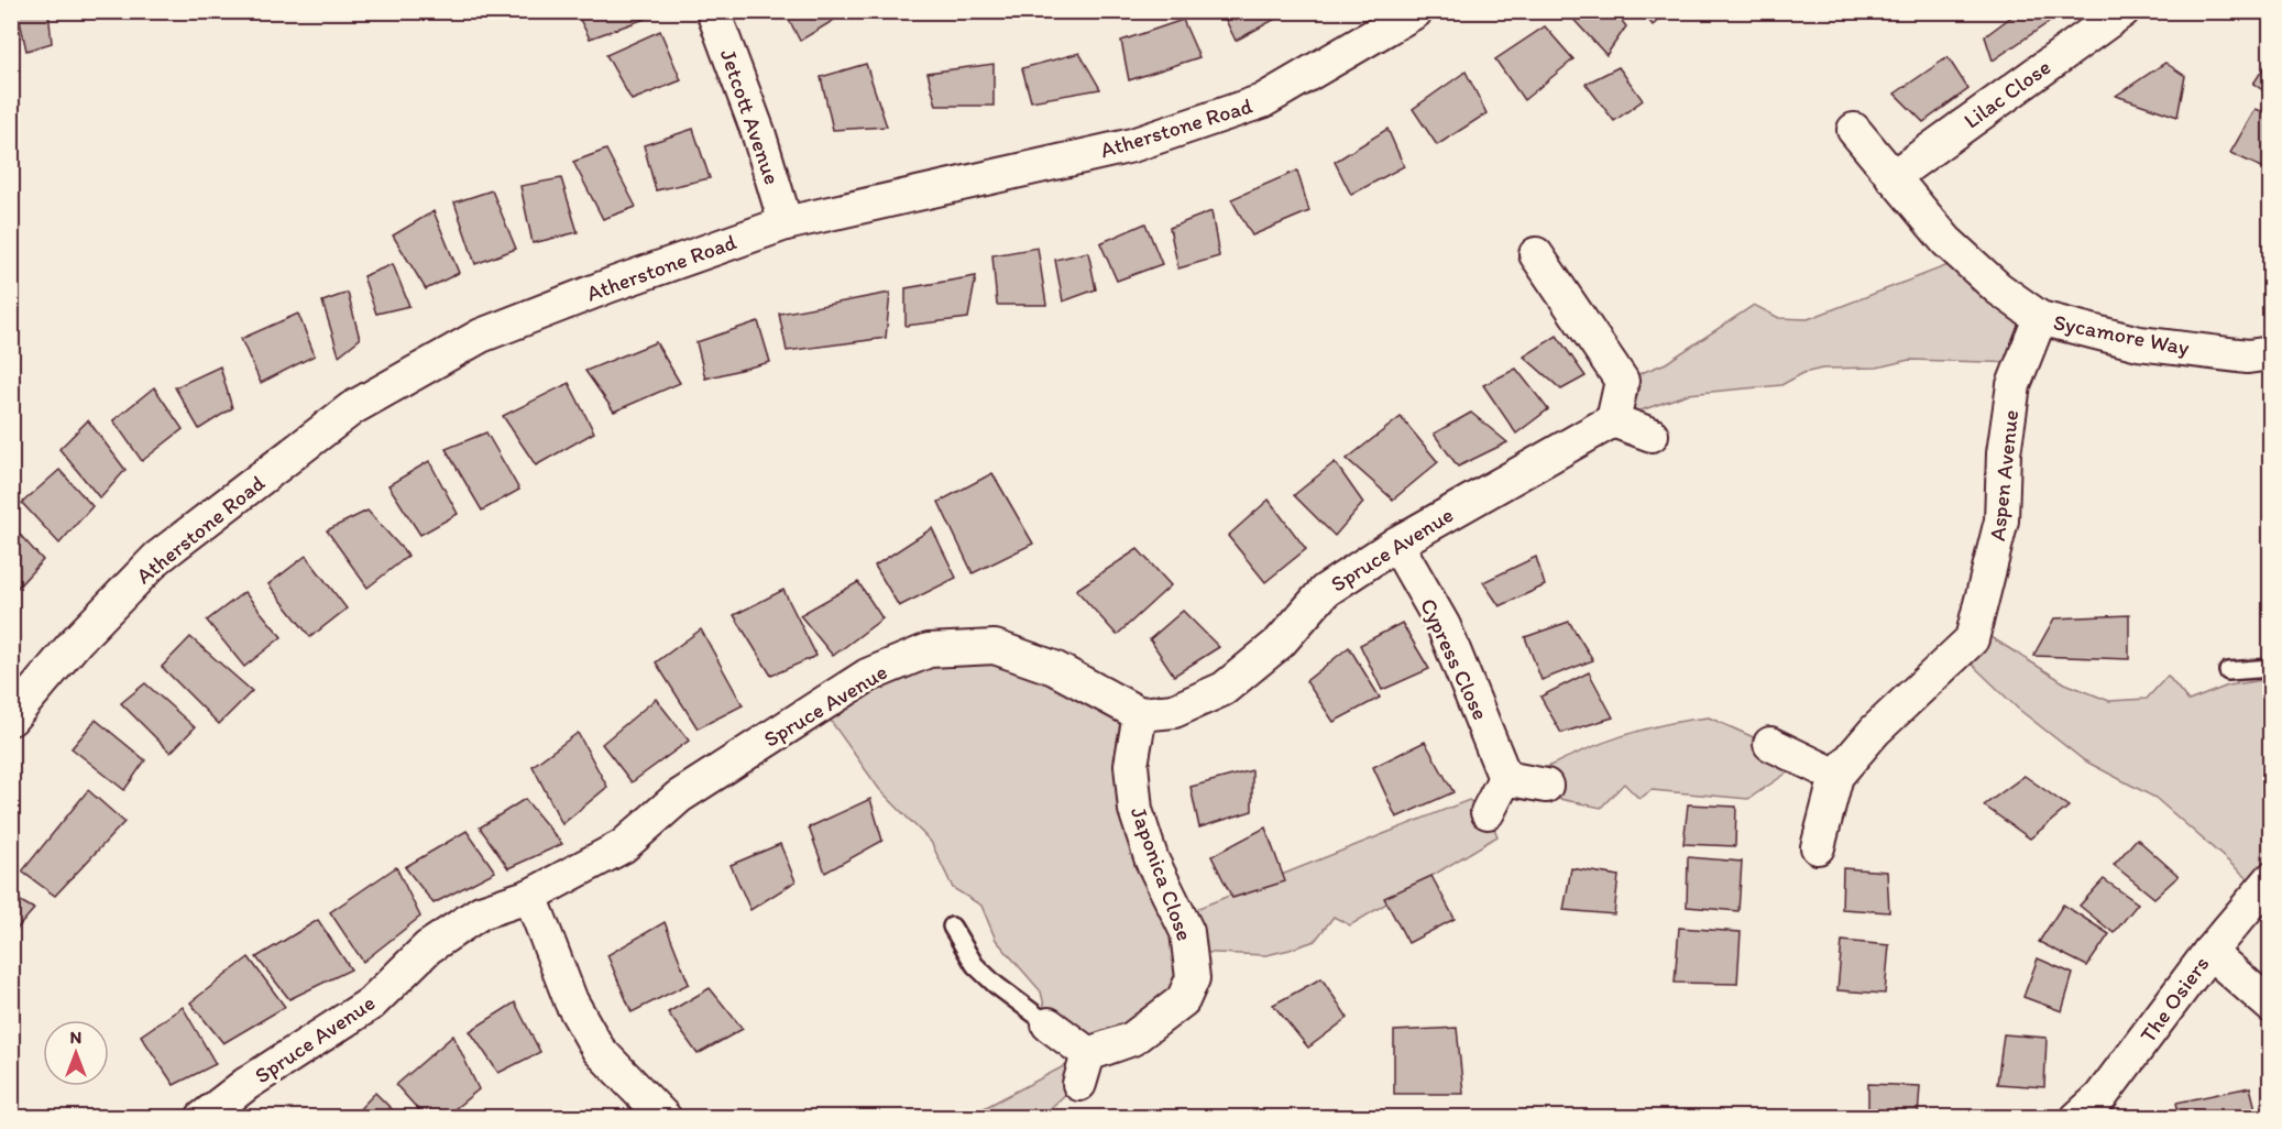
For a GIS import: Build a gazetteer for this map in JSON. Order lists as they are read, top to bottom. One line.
{"streets":{"street":["Lilac Close","Jetcott Avenue","Atherstone Road","Sycamore Way","Aspen Avenue","Spruce Avenue","Cypress Close","Japonica Close","The Osiers"]},"crossings":[["Lilac Close","Sycamore Way"],["Jetcott Avenue","Atherstone Road"],["Sycamore Way","Aspen Avenue"],["Spruce Avenue","Cypress Close"],["Spruce Avenue","Japonica Close"]],"north":"top"}
